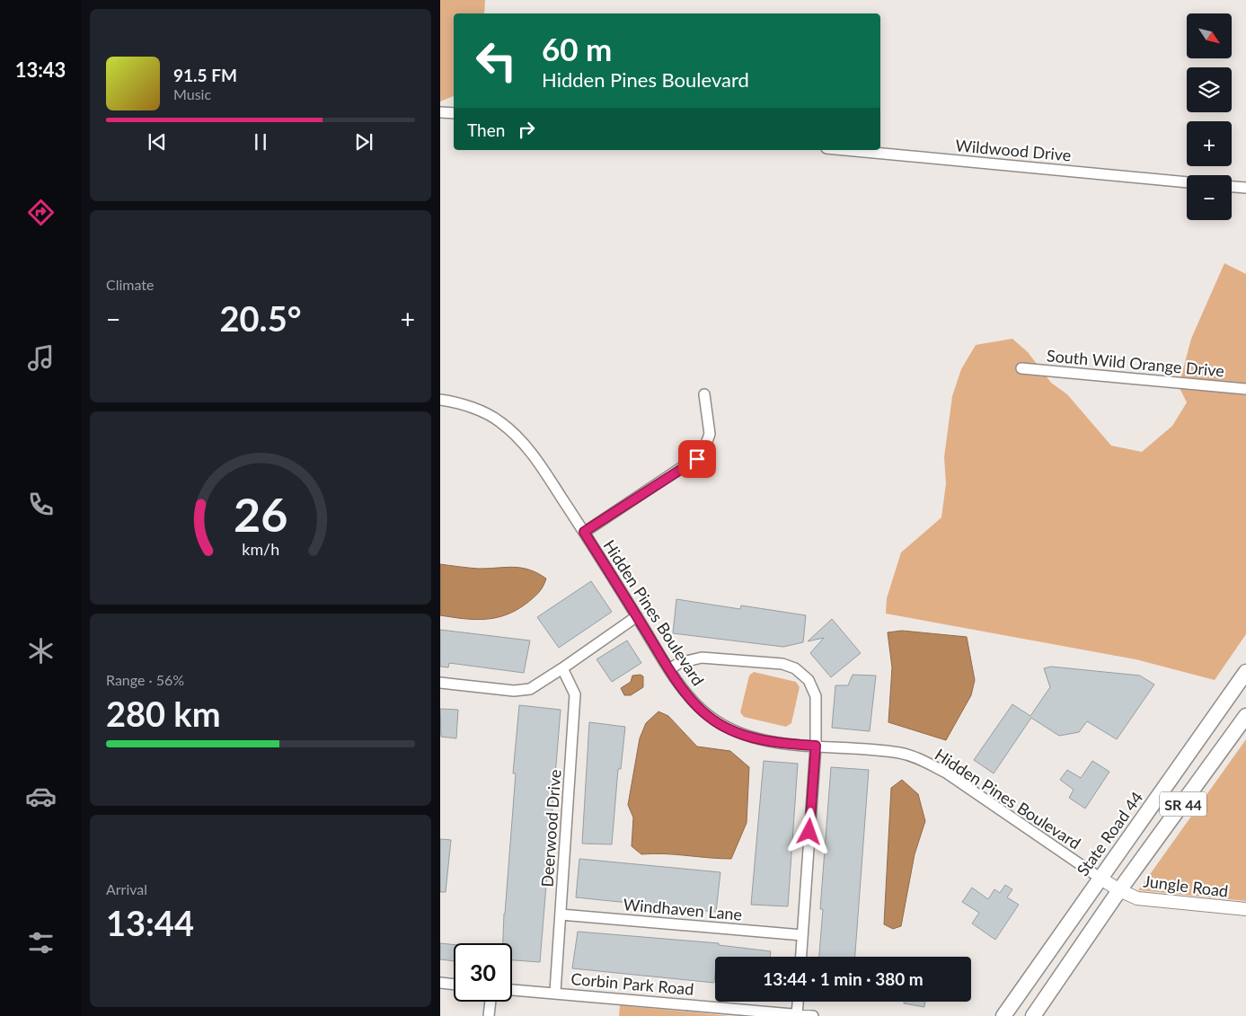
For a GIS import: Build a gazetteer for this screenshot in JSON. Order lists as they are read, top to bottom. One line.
{"streets":{"main road":["SR 44","State Road 44"],"street":["Wildwood Drive","South Wild Orange Drive","Hidden Pines Boulevard","Deerwood Drive","Jungle Road","Windhaven Lane","Corbin Park Road"]},"crossings":[["Hidden Pines Boulevard","State Road 44"],["Hidden Pines Boulevard","Jungle Road"],["SR 44","Jungle Road"],["Deerwood Drive","Windhaven Lane"],["Deerwood Drive","Corbin Park Road"],["State Road 44","Jungle Road"]],"north":"bottom right","page":{"tabs":"13:43","map_buttons":["+","−"],"turn":["60 m","Hidden Pines Boulevard"],"song":["91.5 FM","Music"],"then":"Then","tile":["Climate",["Range · 56%","280 km"],["Arrival","13:44"]],"heat":["−","20.5°","+"],"limit":"30","trip":"13:44 · 1 min · 380 m","gauge":["26","km/h"]}}
